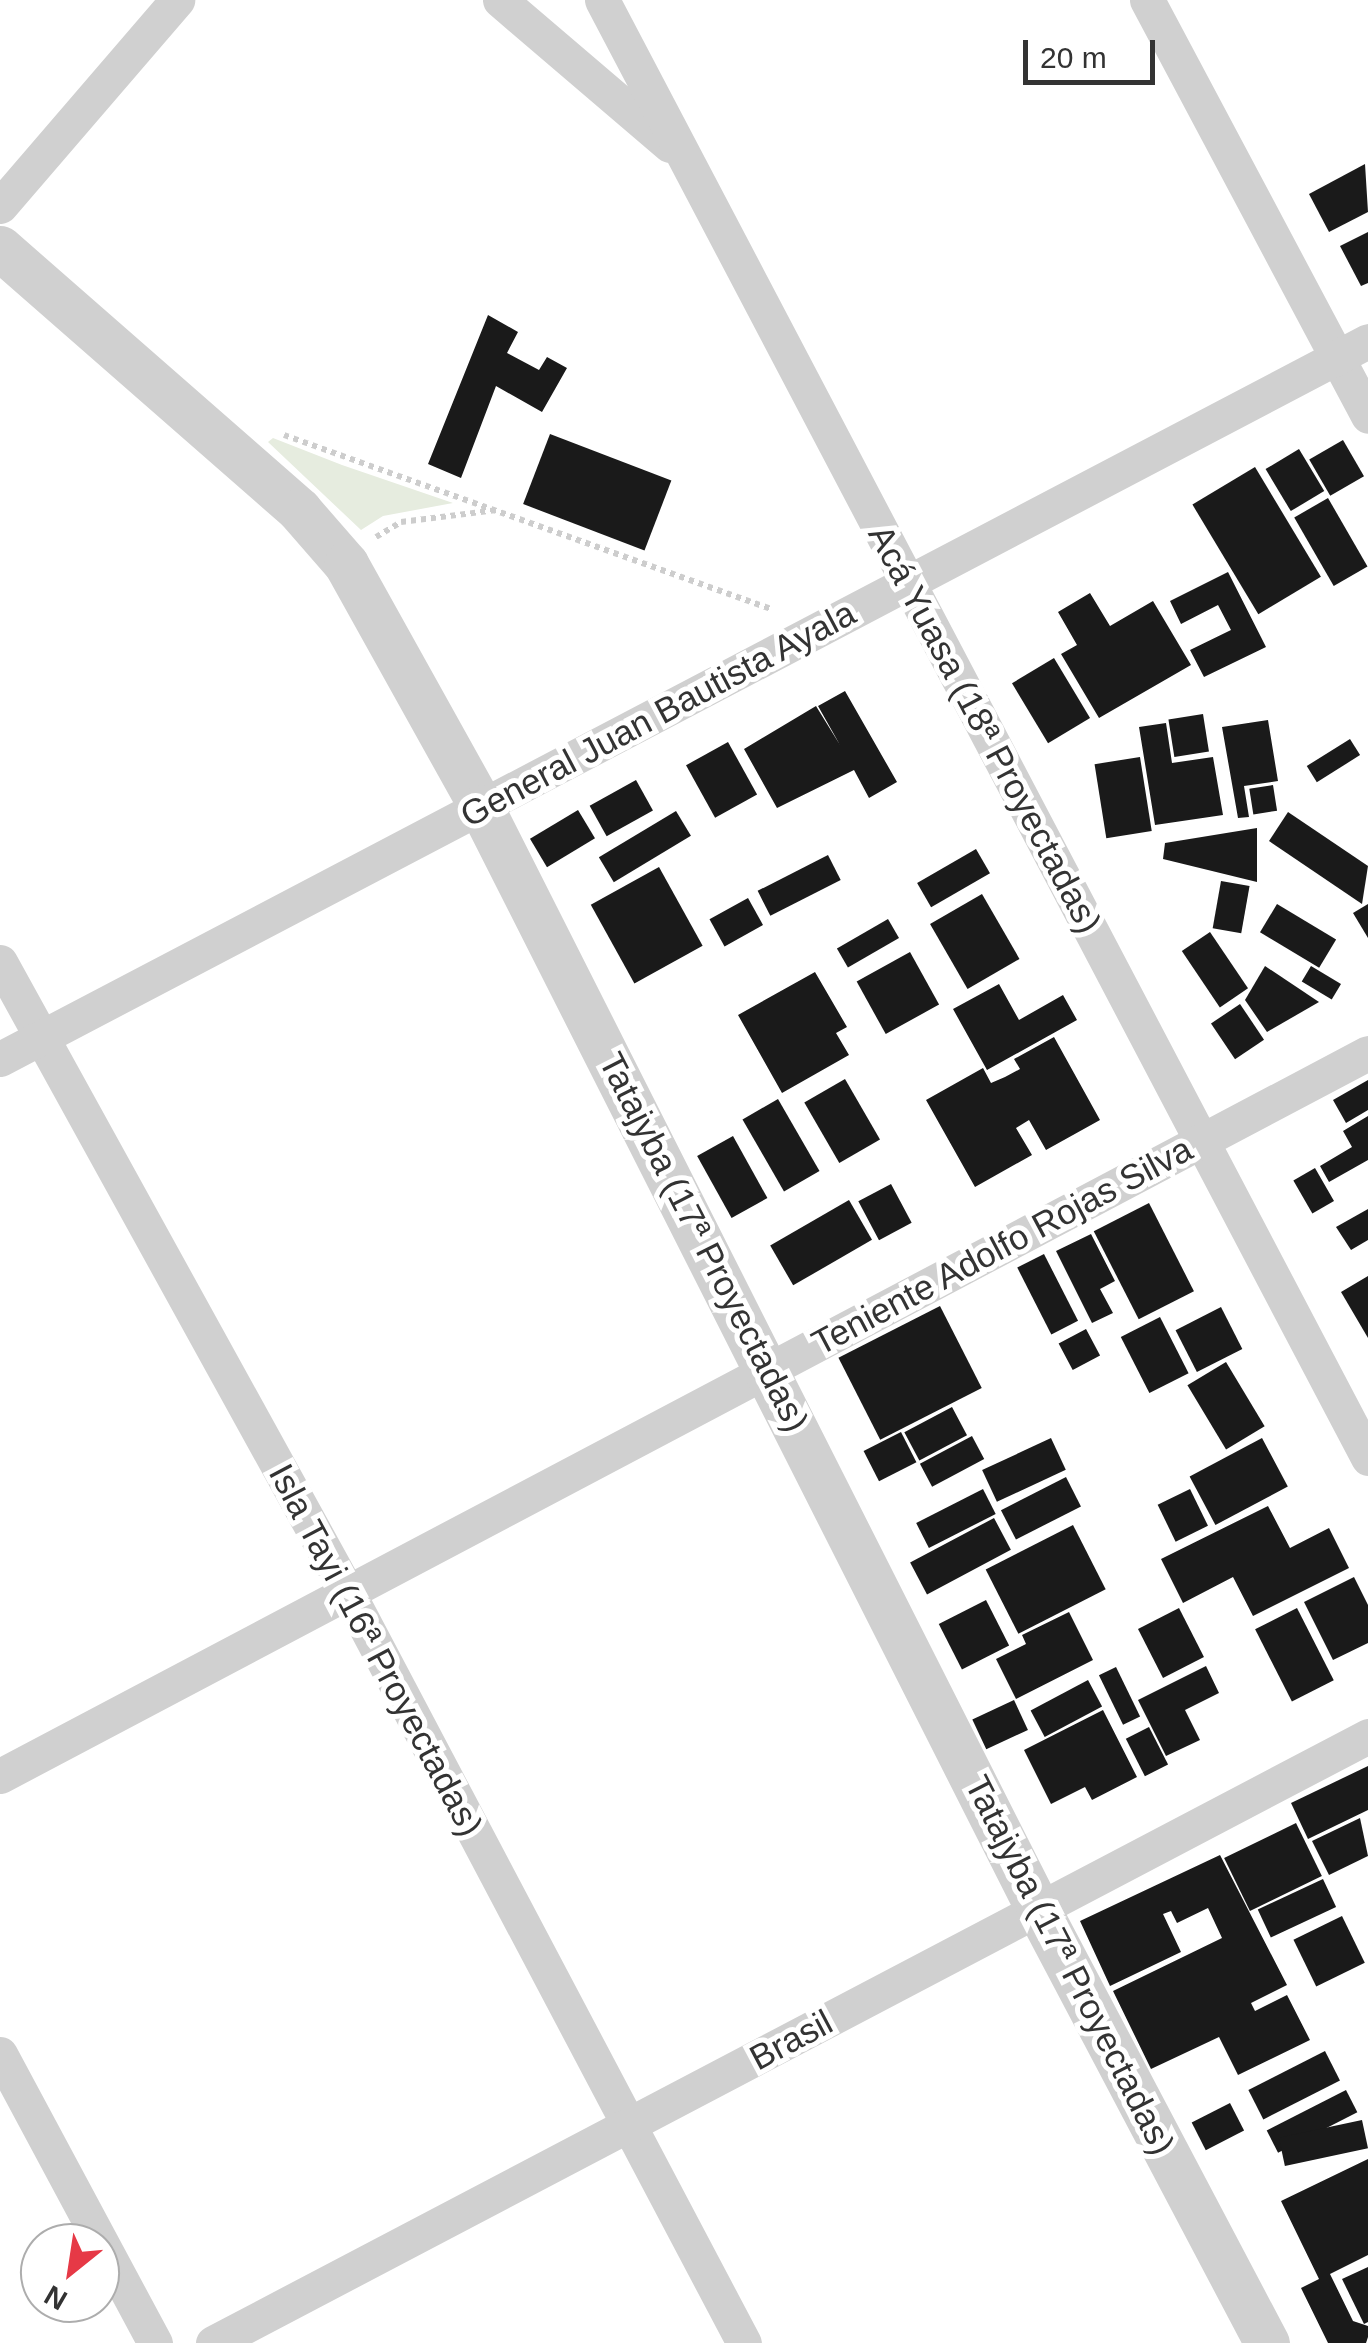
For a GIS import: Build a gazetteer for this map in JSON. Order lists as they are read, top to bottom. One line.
{"streets":{"street":["General Juan Bautista Ayala","Acá Yuasa (18ª Proyectadas)","Tatajyba (17ª Proyectadas)","Teniente Adolfo Rojas Silva","Isla Tayi (16ª Proyectadas)","Brasil"]},"crossings":[["General Juan Bautista Ayala","Acá Yuasa (18ª Proyectadas)"],["General Juan Bautista Ayala","Tatajyba (17ª Proyectadas)"],["General Juan Bautista Ayala","Isla Tayi (16ª Proyectadas)"],["Acá Yuasa (18ª Proyectadas)","Teniente Adolfo Rojas Silva"],["Tatajyba (17ª Proyectadas)","Teniente Adolfo Rojas Silva"],["Tatajyba (17ª Proyectadas)","Brasil"],["Teniente Adolfo Rojas Silva","Isla Tayi (16ª Proyectadas)"],["Isla Tayi (16ª Proyectadas)","Brasil"]],"scale_bar":"20 m","north":"bottom left"}
